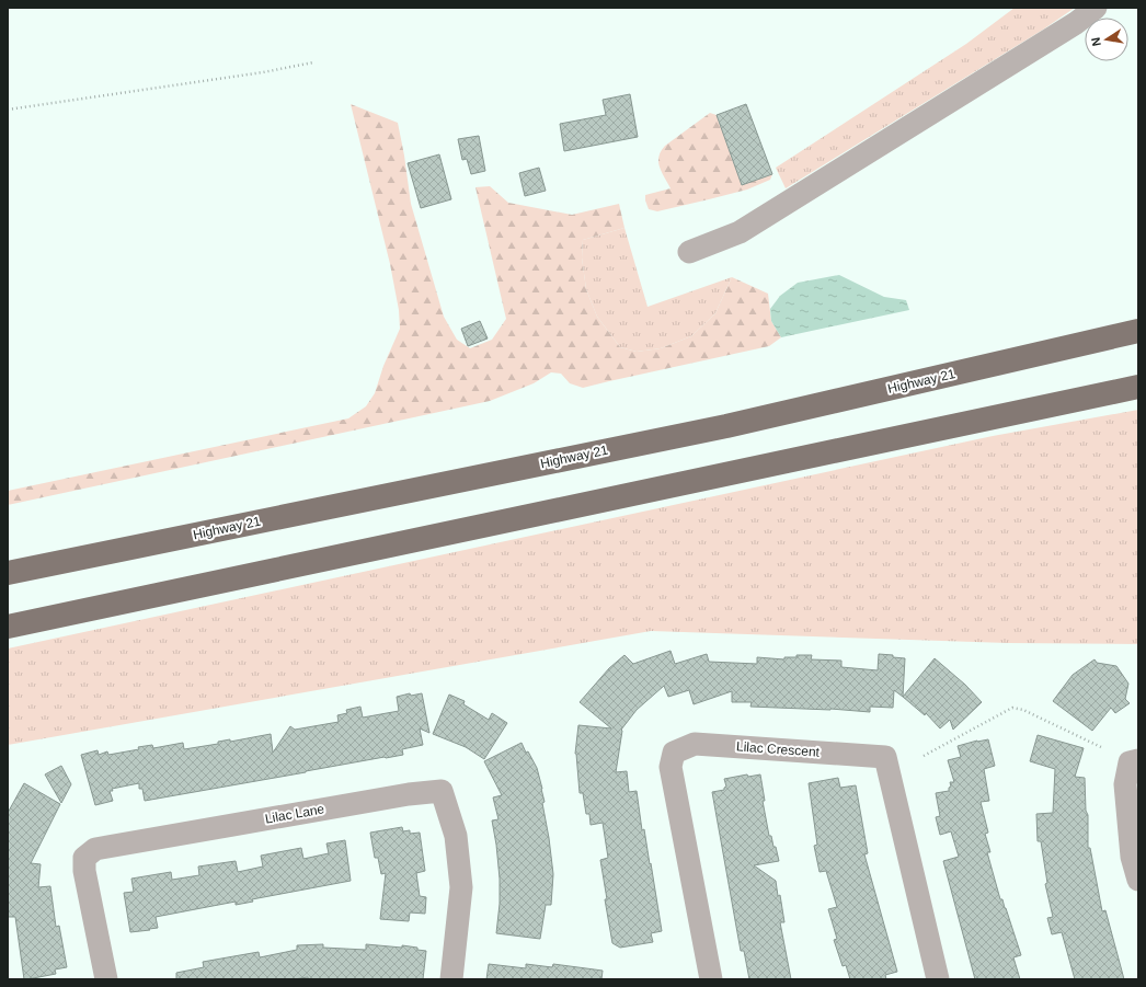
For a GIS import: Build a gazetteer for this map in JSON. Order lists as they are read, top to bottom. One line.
{"streets":{"main road":["Highway 21"],"street":["Lilac Crescent","Lilac Lane"]},"north":"left"}
